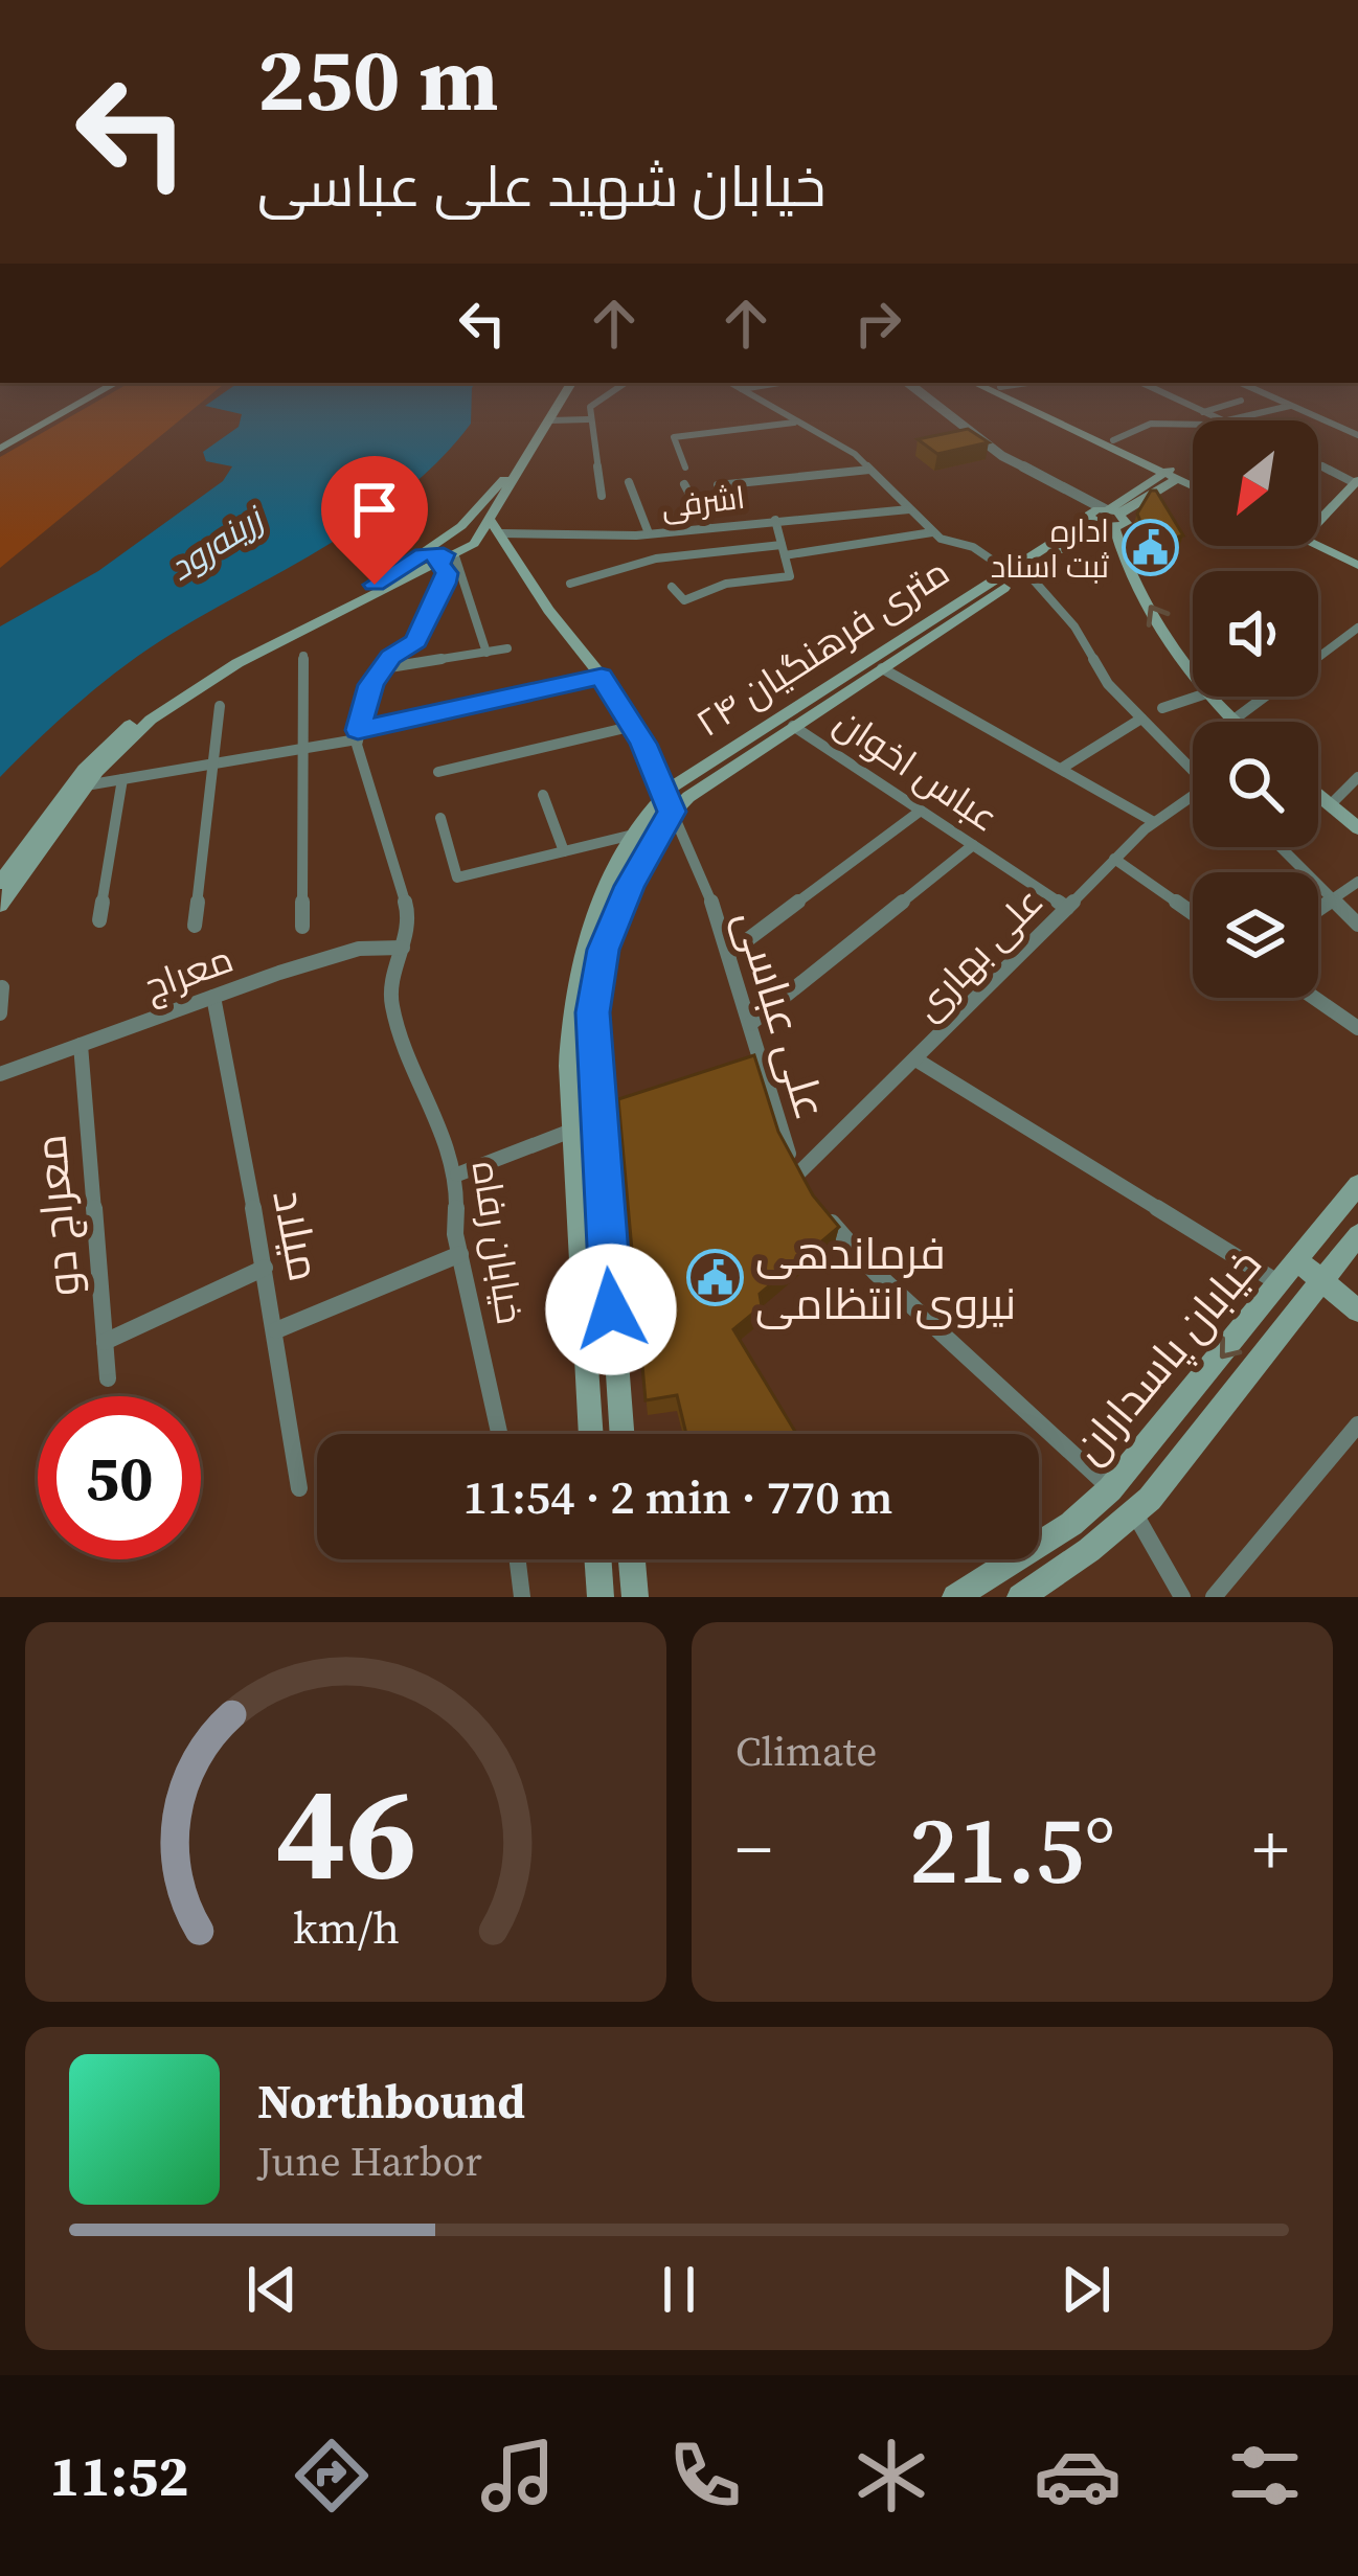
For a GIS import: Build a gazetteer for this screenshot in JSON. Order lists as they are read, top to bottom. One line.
{"streets":{"main road":["۲۴ متری فرهنگیان","خیابان پاسداران"],"street":["اشرفی","عباس اخوان","علی بهاری","معراج","علی عباسی","معراج دو","میلاد","خیابان رفاه"]},"crossings":[["۲۴ متری فرهنگیان","عباس اخوان"],["۲۴ متری فرهنگیان","علی عباسی"],["عباس اخوان","علی بهاری"],["علی بهاری","علی عباسی"],["معراج","معراج دو"],["معراج","میلاد"],["معراج","خیابان رفاه"],["علی عباسی","خیابان پاسداران"]],"water":["زرینه‌رود"],"places":{"public building":["اداره ثبت اسناد","فرماندهی نیروی انتظامی"]},"north":"bottom left","page":{"turn":["250 m","خیابان شهید علی عباسی"],"limit":"50","trip":"11:54 · 2 min · 770 m","tile":"Climate","heat":["−","21.5°","+"],"song":["Northbound","June Harbor"],"tabs":"11:52","gauge":["46","km/h"]}}
